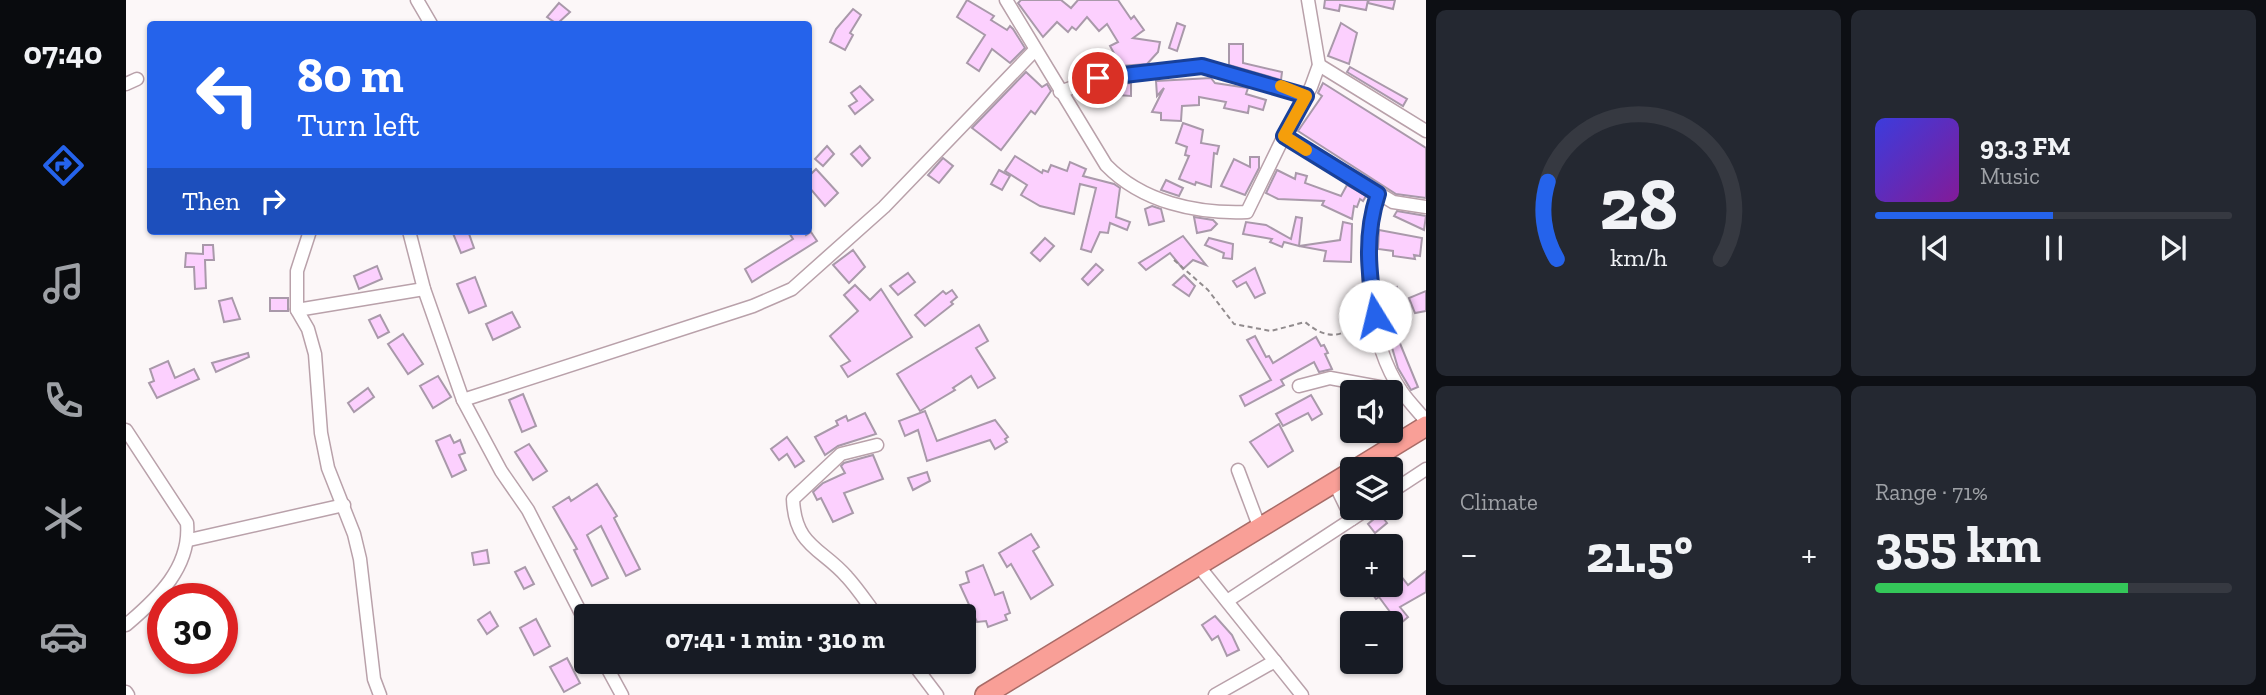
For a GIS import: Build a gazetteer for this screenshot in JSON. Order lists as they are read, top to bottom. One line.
{"page":{"tabs":"07:40","turn":["80 m","Turn left"],"song":["93.3 FM","Music"],"then":"Then","map_buttons":["+","−"],"tile":["Climate",["Range · 71%","355 km"]],"heat":["−","21.5°","+"],"limit":"30","trip":"07:41 · 1 min · 310 m","gauge":["28","km/h"]}}
